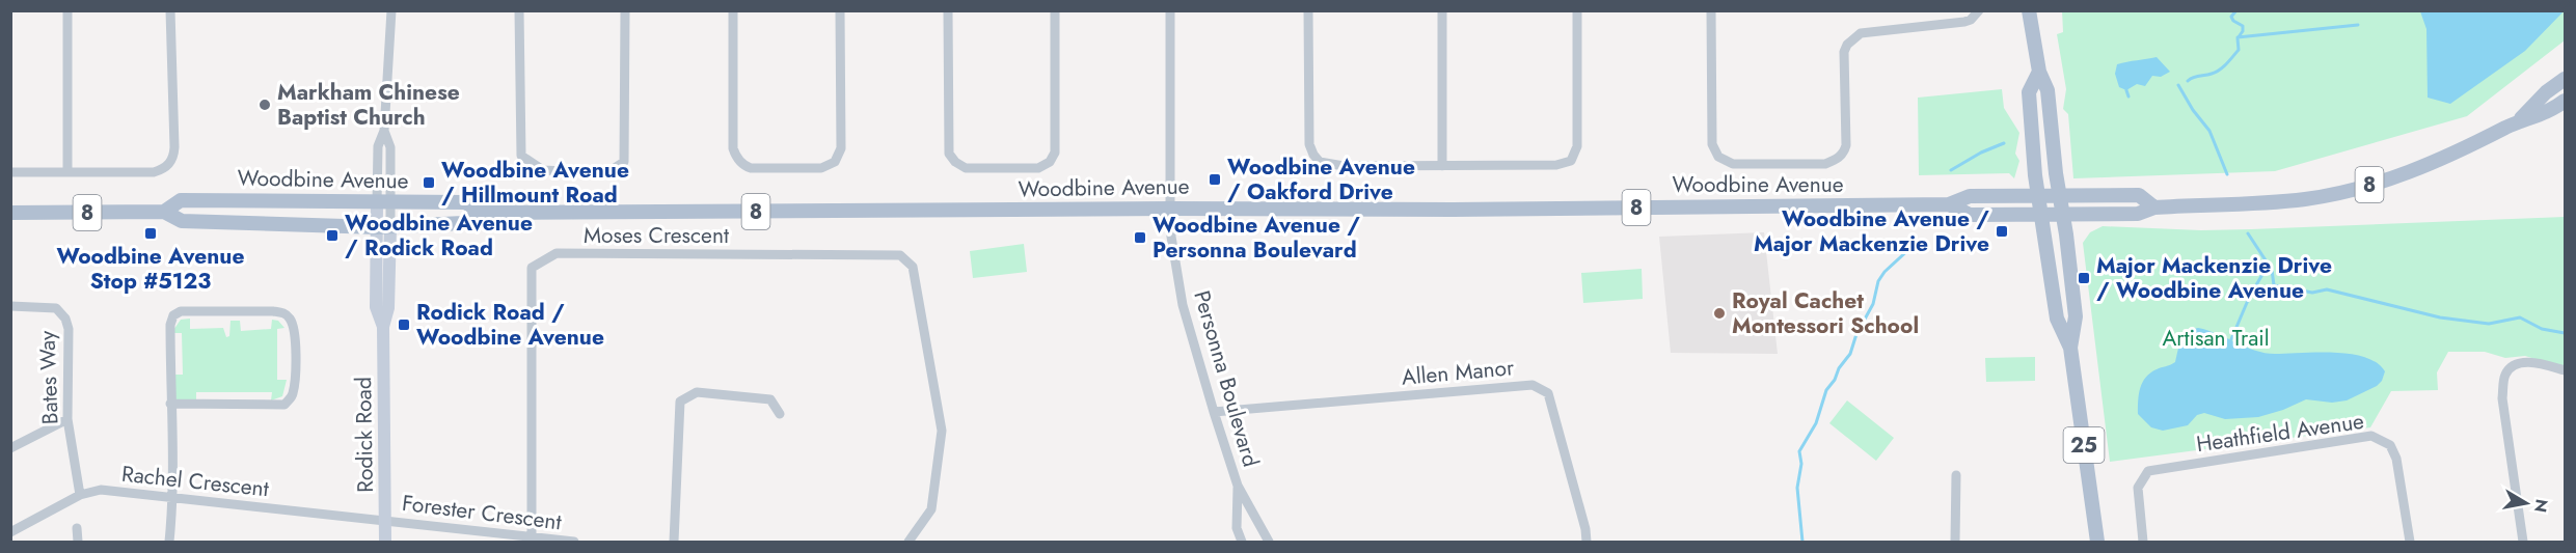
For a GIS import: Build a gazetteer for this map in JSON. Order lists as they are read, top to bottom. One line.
{"streets":{"main road":["Woodbine Avenue","8","Rodick Road","25"],"street":["Moses Crescent","Allen Manor","Bates Way","Personna Boulevard","Heathfield Avenue","Rachel Crescent","Forester Crescent"]},"crossings":[["Woodbine Avenue","Personna Boulevard"],["Woodbine Avenue","Rodick Road"],["Woodbine Avenue","25"],["Moses Crescent","Forester Crescent"],["Allen Manor","Personna Boulevard"],["Bates Way","Rachel Crescent"],["Rodick Road","Rachel Crescent"],["Rodick Road","Forester Crescent"],["Rachel Crescent","Forester Crescent"]],"parks":["Artisan Trail"],"places":{"other":["Markham Chinese Baptist Church","Royal Cachet Montessori School"],"transit":["Woodbine Avenue / Oakford Drive","Woodbine Avenue / Hillmount Road","Woodbine Avenue / Major Mackenzie Drive","Woodbine Avenue Stop #5123","Woodbine Avenue / Rodick Road","Woodbine Avenue / Personna Boulevard","Major Mackenzie Drive / Woodbine Avenue","Rodick Road / Woodbine Avenue"]},"north":"right"}
